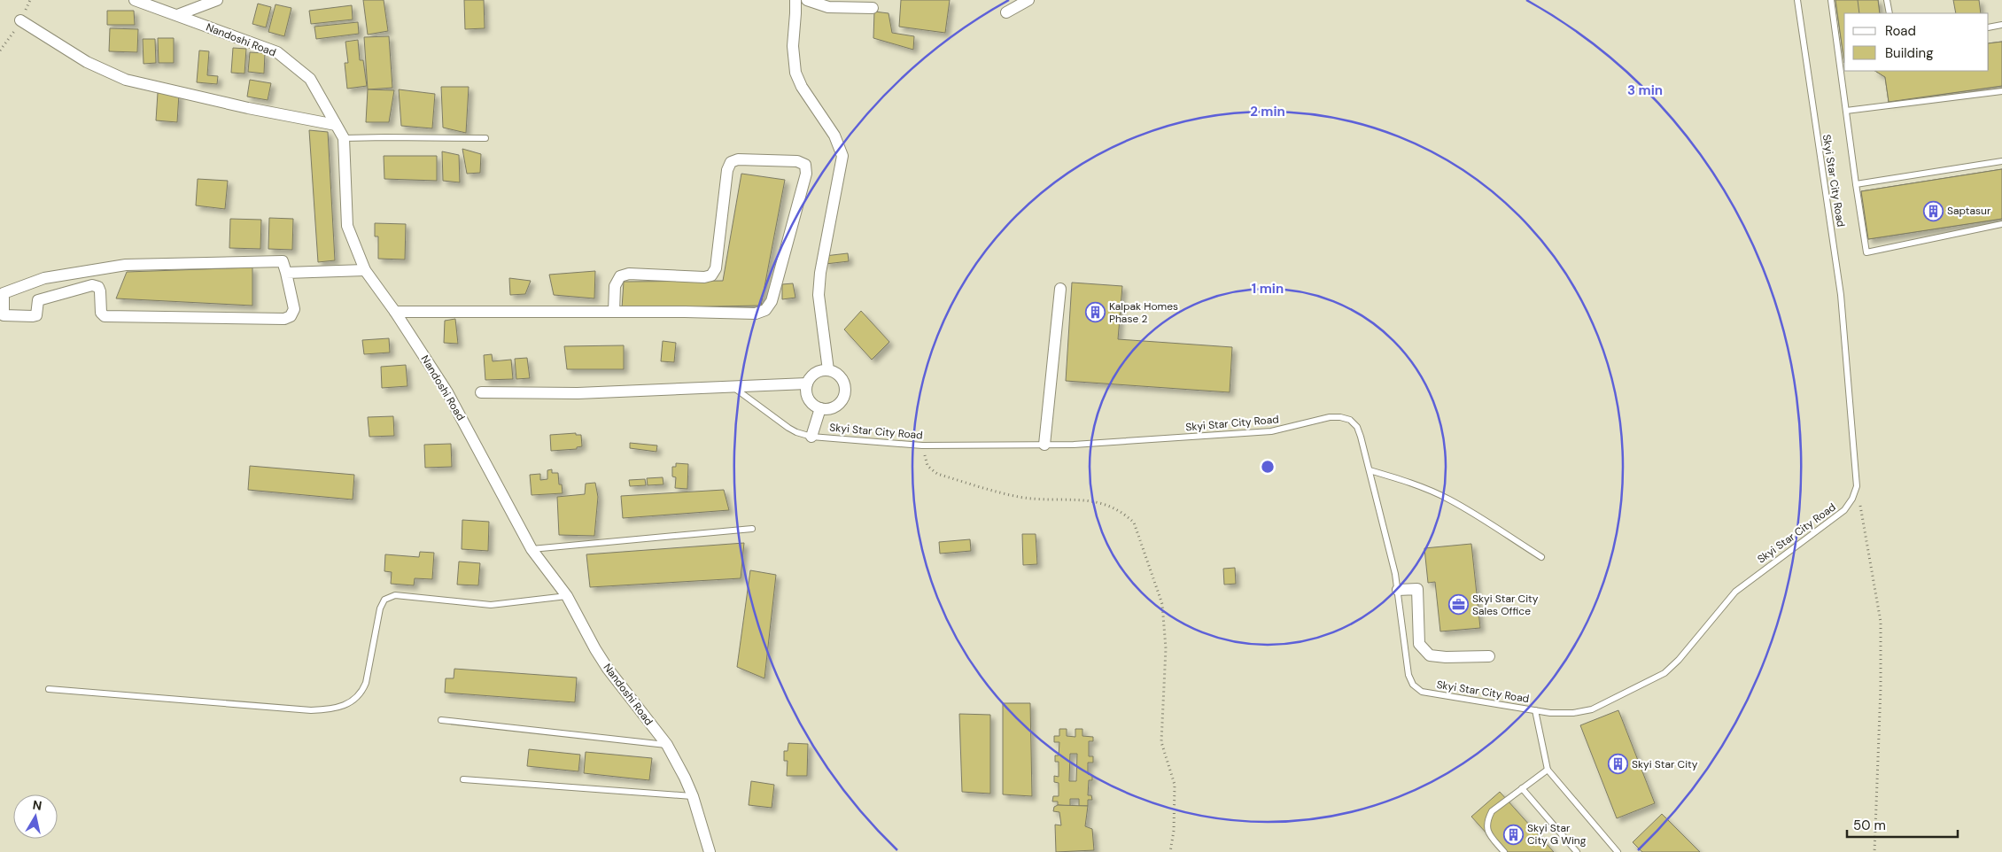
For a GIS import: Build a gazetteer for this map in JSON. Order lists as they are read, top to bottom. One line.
{"streets":{"street":["Nandoshi Road"],"lane":["Skyi Star City Road"]},"places":{"building":["Saptasur","Kalpak Homes Phase 2","Skyi Star City","Skyi Star City G Wing"],"office":["Skyi Star City Sales Office"]},"legend":["Road","Building"],"scale_bar":"50 m","north":"top","rings":["3 min","2 min","1 min"]}
